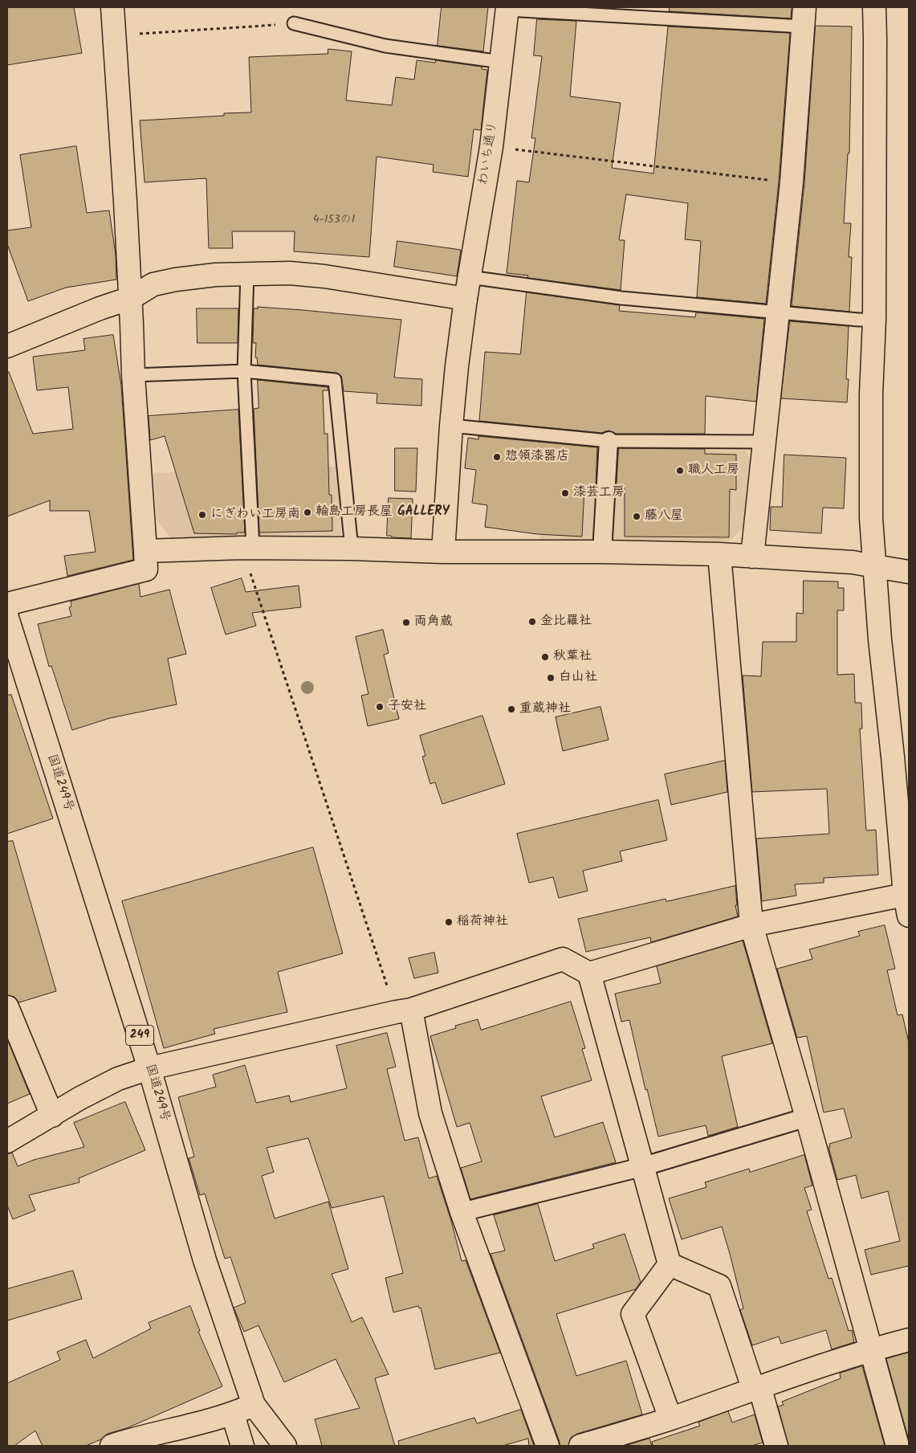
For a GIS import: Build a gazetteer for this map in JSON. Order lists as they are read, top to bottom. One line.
{"streets":{"main road":["わいち通り","国道249号","249"]},"places":["惣領漆器店","職人工房","漆芸工房","輪島工房長屋 GALLERY","にぎわい工房南","藤八屋","金比羅社","両角蔵","秋葉社","白山社","子安社","重蔵神社","稲荷神社"],"house_numbers":["4-153の1"]}
